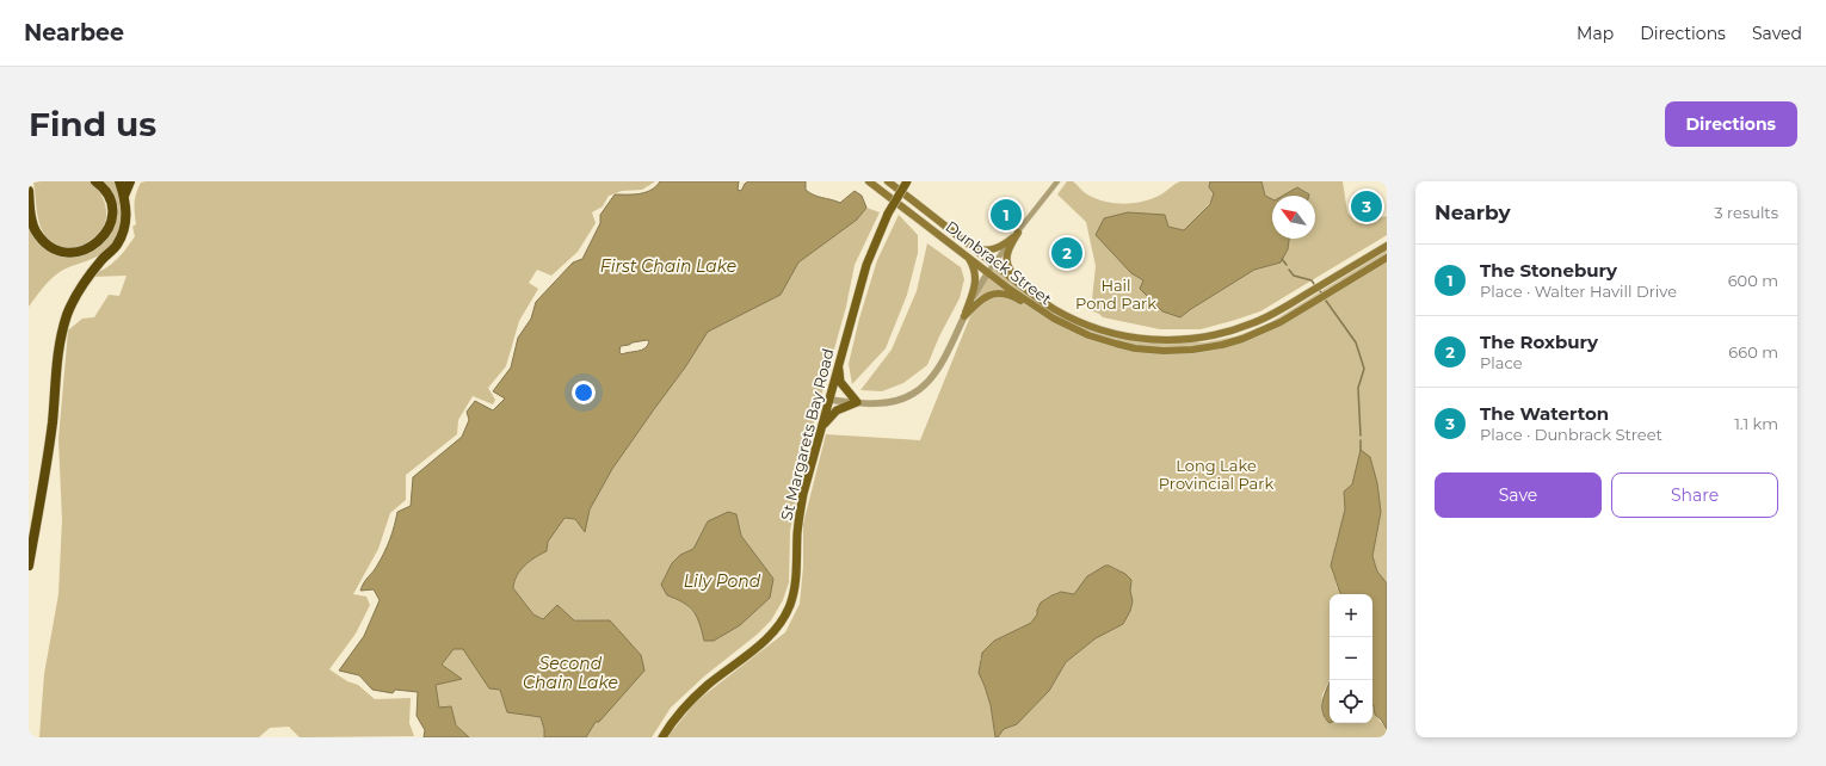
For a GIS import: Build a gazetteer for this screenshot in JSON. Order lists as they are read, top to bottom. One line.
{"streets":{"main road":["Dunbrack Street","St Margarets Bay Road"]},"water":["First Chain Lake","Lily Pond","Second Chain Lake"],"parks":["Hail Pond Park","Long Lake Provincial Park"],"north":"top left","page":{"header":"Nearbee","nav":["Map","Directions","Saved"],"buttons":["Directions",["Save","Share"]],"title":"Find us","heading":["Nearby","3 results"],"pins":["3","1","2"],"list":[{"mark":"1","name":"The Stonebury","note":"Place · Walter Havill Drive","value":"600 m"},{"mark":"2","name":"The Roxbury","note":"Place","value":"660 m"},{"mark":"3","name":"The Waterton","note":"Place · Dunbrack Street","value":"1.1 km"}],"map_buttons":["+","−"]}}
